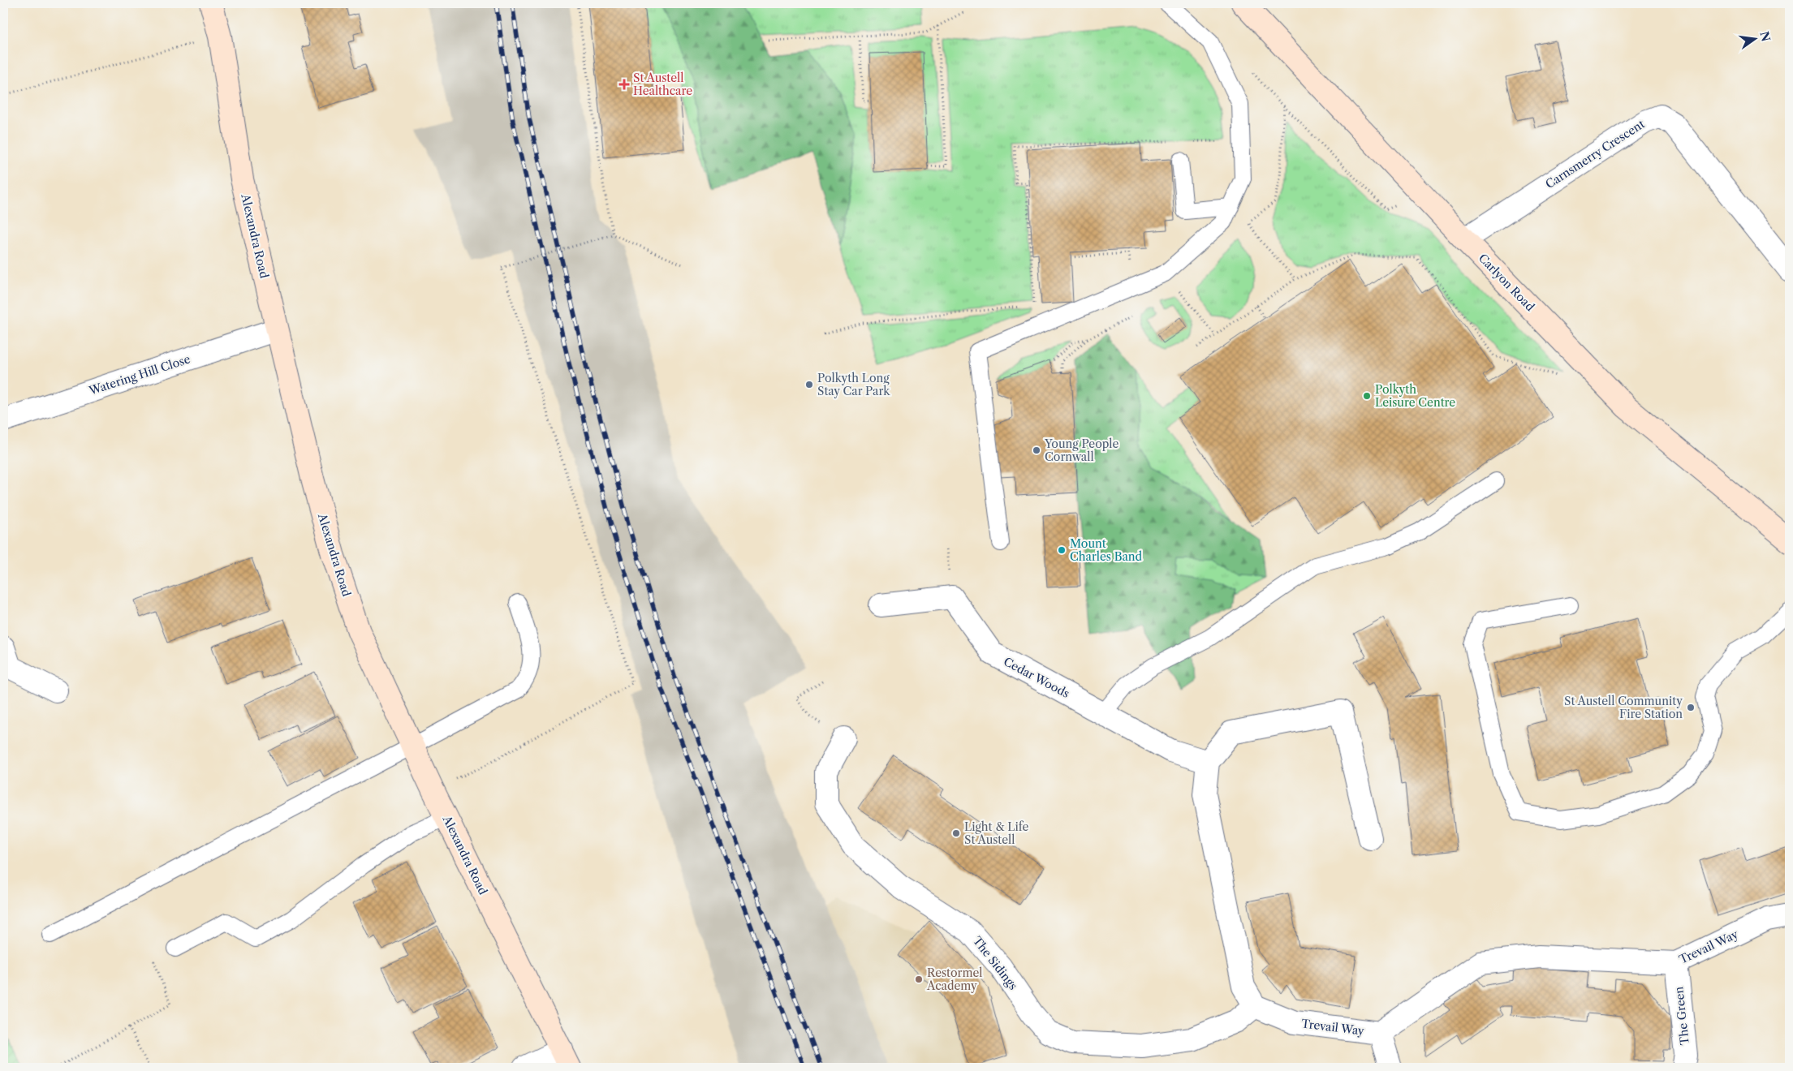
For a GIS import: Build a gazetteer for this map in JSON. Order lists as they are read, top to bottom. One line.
{"streets":{"street":["Carnsmerry Crescent","Alexandra Road","Carlyon Road","Watering Hill Close","Cedar Woods","Trevail Way","The Sidings","The Green"]},"crossings":[["Carnsmerry Crescent","Carlyon Road"],["Alexandra Road","Watering Hill Close"],["Trevail Way","The Sidings"],["Trevail Way","The Green"]],"places":{"health":["St Austell Healthcare"],"other":["Polkyth Long Stay Car Park","Polkyth Leisure Centre","Young People Cornwall","Mount Charles Band","St Austell Community Fire Station","Light & Life St Austell","Restormel Academy"]},"north":"right"}
